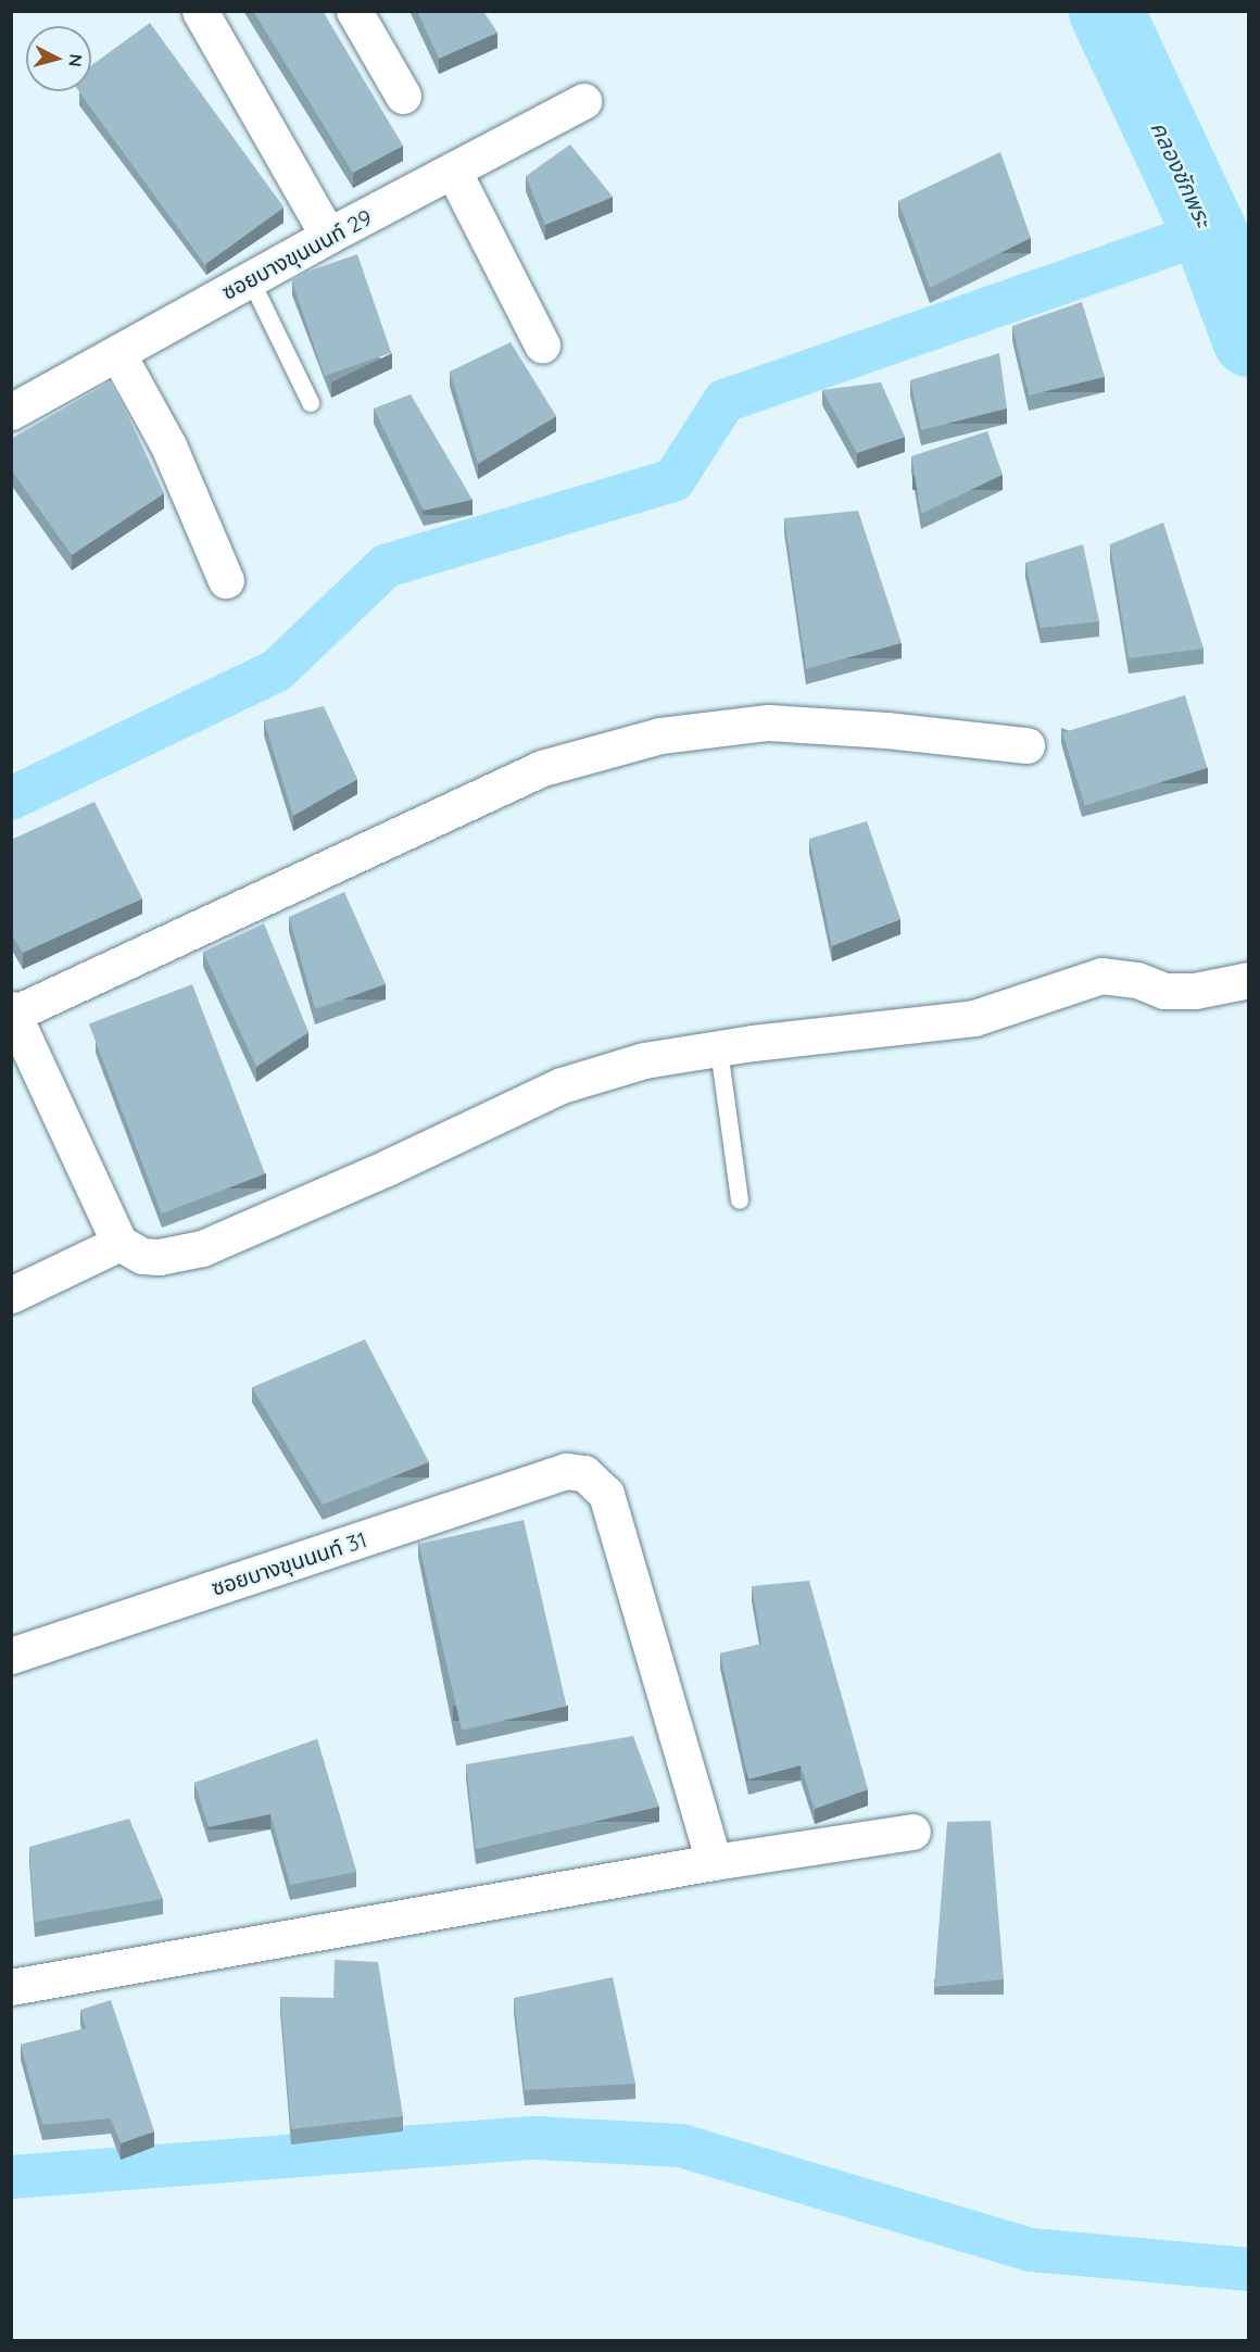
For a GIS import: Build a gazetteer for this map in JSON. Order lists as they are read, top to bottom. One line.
{"streets":{"street":["ซอยบางขุนนนท์ 29","ซอยบางขุนนนท์ 31"]},"water":["คลองชักพระ"],"north":"right"}
